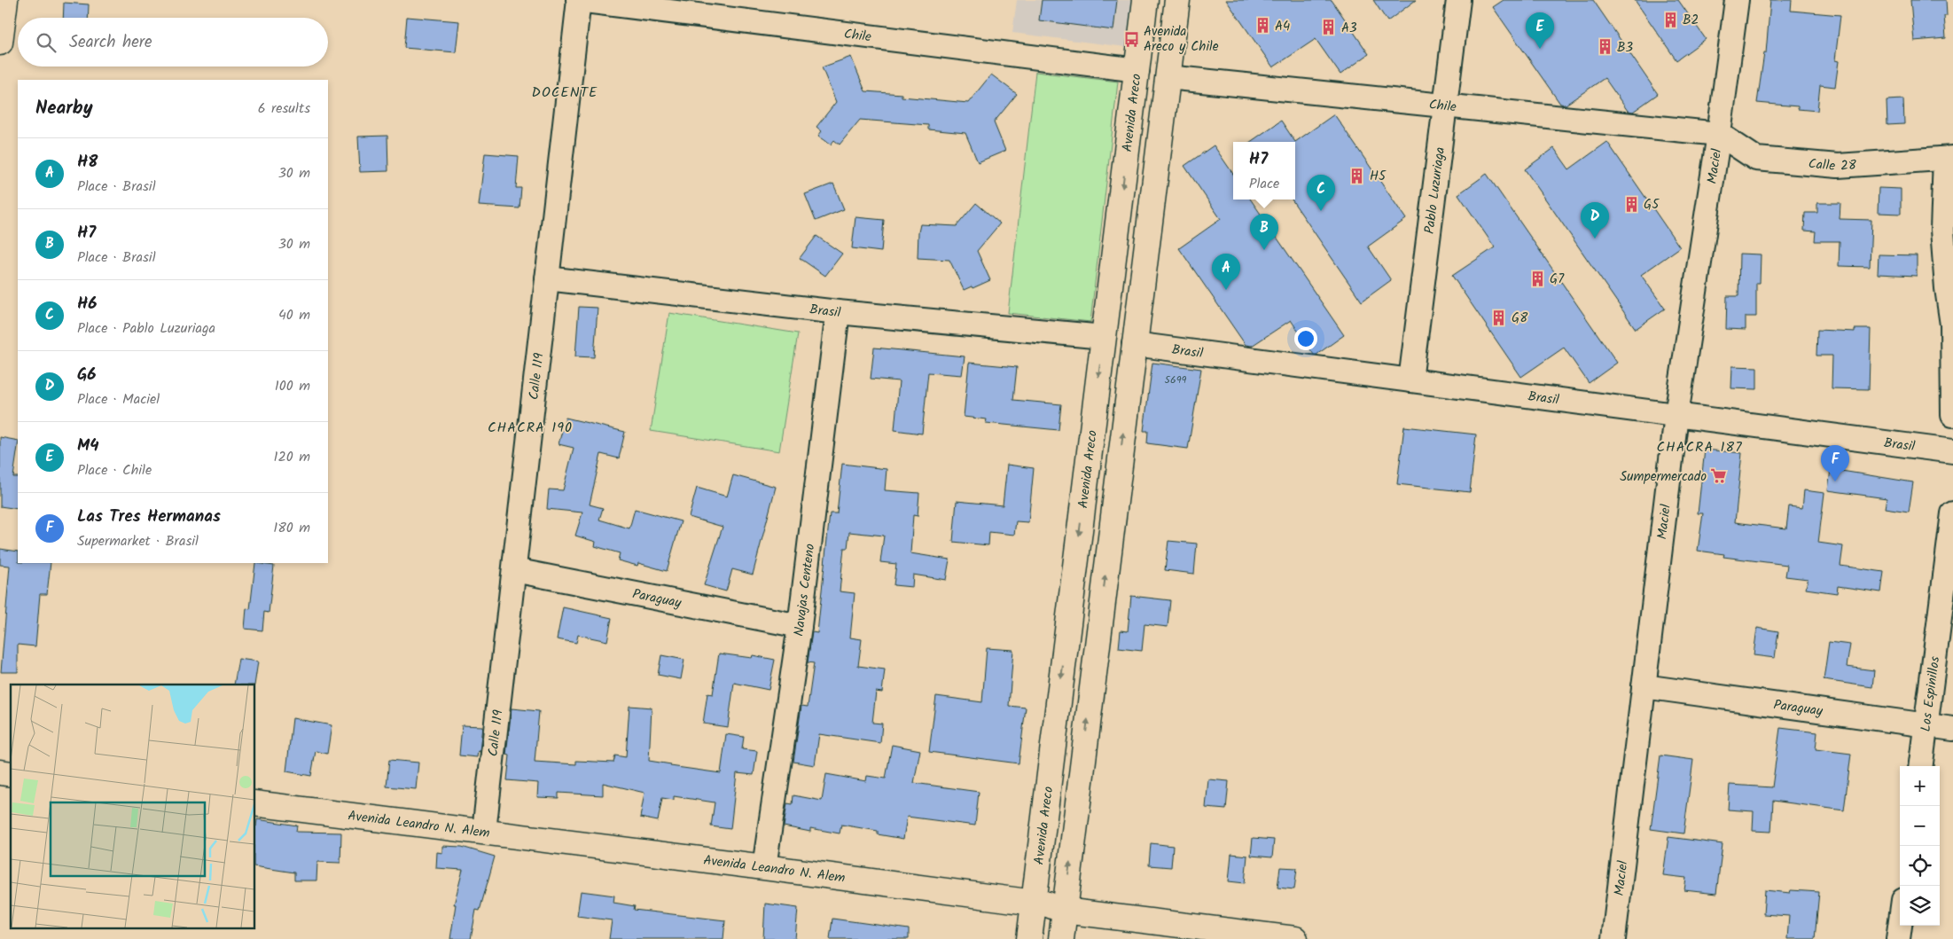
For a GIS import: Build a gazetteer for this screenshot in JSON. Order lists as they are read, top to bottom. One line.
{"streets":{"main road":["Avenida Areco","Avenida Leandro N. Alem"],"street":["Chile","Calle 28","Maciel","Pablo Luzuriaga","Brasil","Calle 119","Navajas Centeno","Paraguay","Los Espinillos"]},"crossings":[["Chile","Avenida Areco"],["Chile","Calle 28"],["Chile","Maciel"],["Chile","Pablo Luzuriaga"],["Chile","Calle 119"],["Avenida Areco","Brasil"],["Avenida Areco","Avenida Leandro N. Alem"],["Calle 28","Maciel"],["Maciel","Brasil"],["Maciel","Paraguay"],["Pablo Luzuriaga","Brasil"],["Brasil","Calle 119"],["Brasil","Navajas Centeno"],["Calle 119","Paraguay"],["Calle 119","Avenida Leandro N. Alem"],["Navajas Centeno","Paraguay"],["Navajas Centeno","Avenida Leandro N. Alem"],["Paraguay","Los Espinillos"]],"districts":["DOCENTE","CHACRA 190","CHACRA 187"],"places":{"building":["B2","A4","A3","B3","H5","G5","G7","G8"],"bus stop":["Avenida Areco y Chile"],"supermarket":["Sumpermercado"]},"house_numbers":["5699"],"page":{"pins":["E","C","D","B","A","F"],"search":"Search here","heading":["Nearby","6 results"],"list":[{"mark":"A","name":"H8","note":"Place · Brasil","value":"30 m"},{"mark":"B","name":"H7","note":"Place · Brasil","value":"30 m"},{"mark":"C","name":"H6","note":"Place · Pablo Luzuriaga","value":"40 m"},{"mark":"D","name":"G6","note":"Place · Maciel","value":"100 m"},{"mark":"E","name":"M4","note":"Place · Chile","value":"120 m"},{"mark":"F","name":"Las Tres Hermanas","note":"Supermarket · Brasil","value":"180 m"}],"popup":["H7","Place"],"map_buttons":["+","−"]}}
